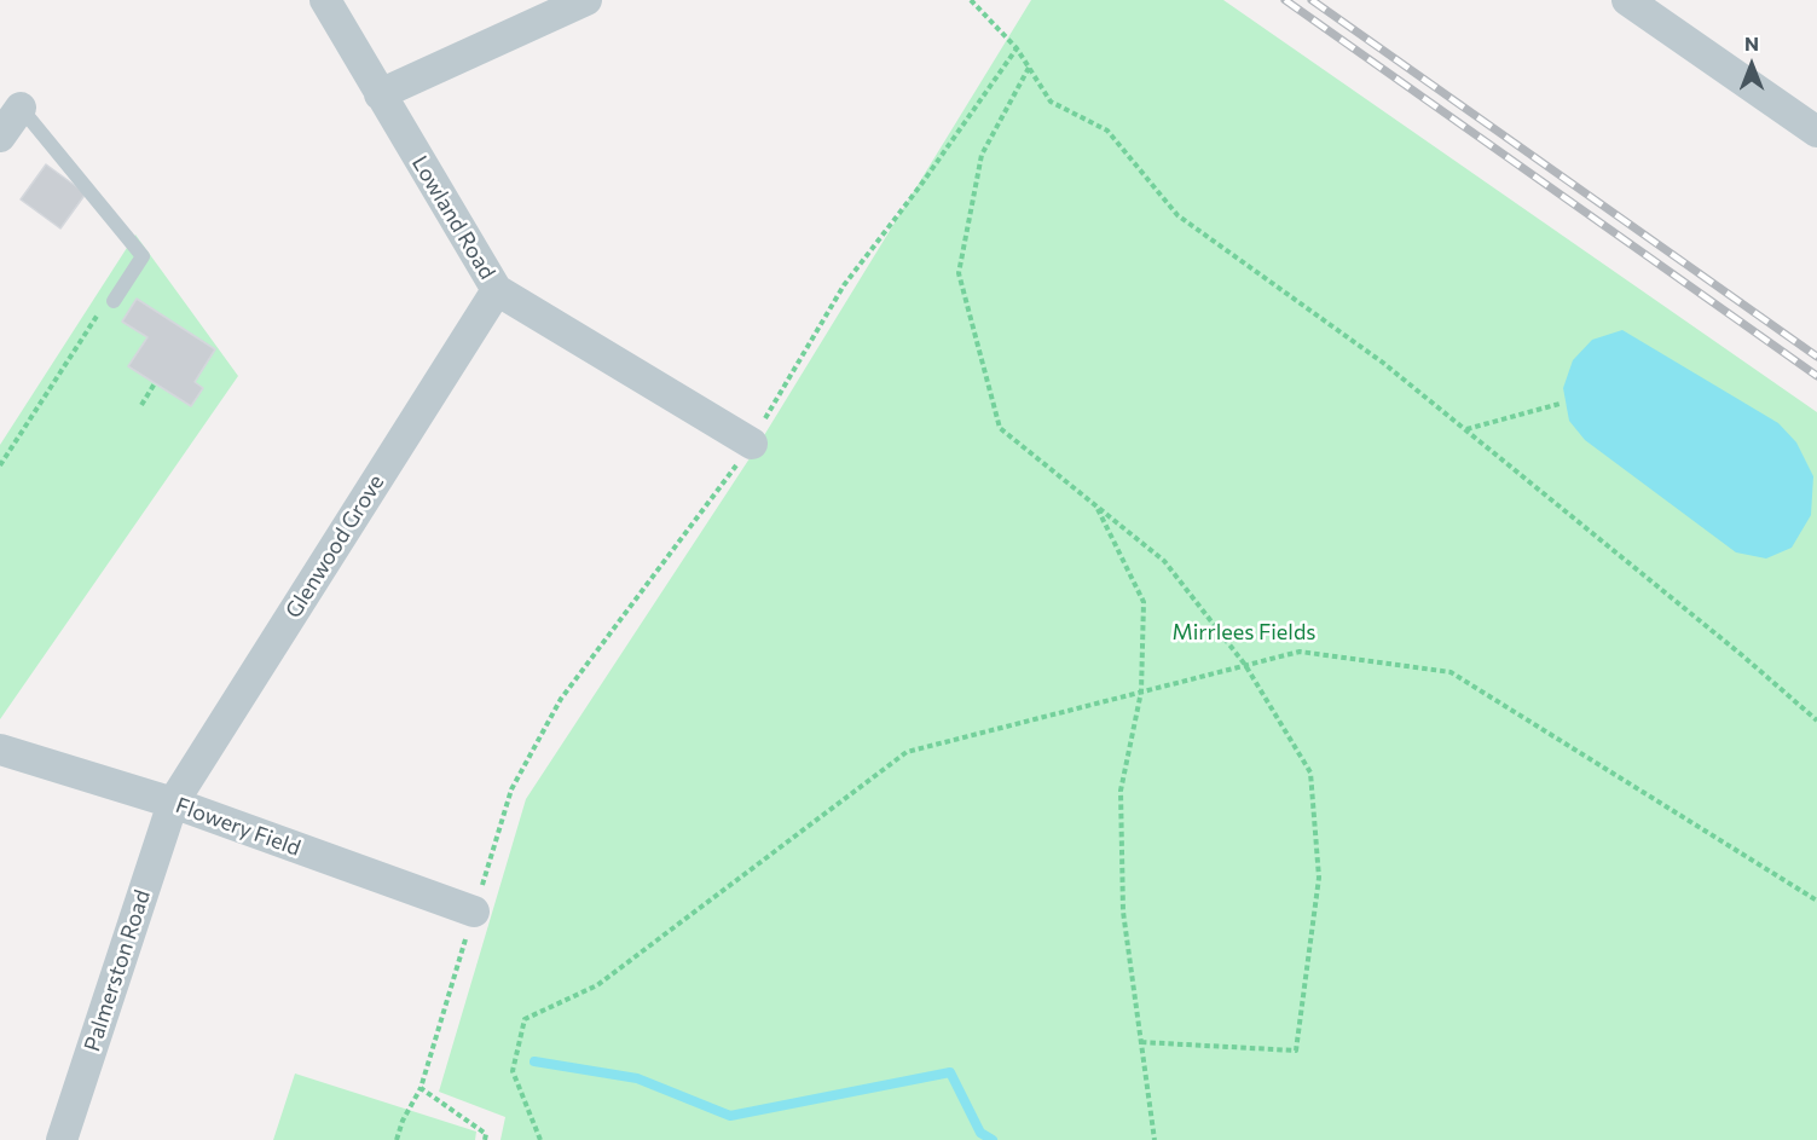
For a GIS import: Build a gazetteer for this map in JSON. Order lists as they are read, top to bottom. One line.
{"streets":{"street":["Lowland Road","Glenwood Grove","Flowery Field","Palmerston Road"]},"crossings":[["Lowland Road","Glenwood Grove"],["Glenwood Grove","Flowery Field"],["Glenwood Grove","Palmerston Road"],["Flowery Field","Palmerston Road"]],"parks":["Mirrlees Fields"],"north":"top"}
